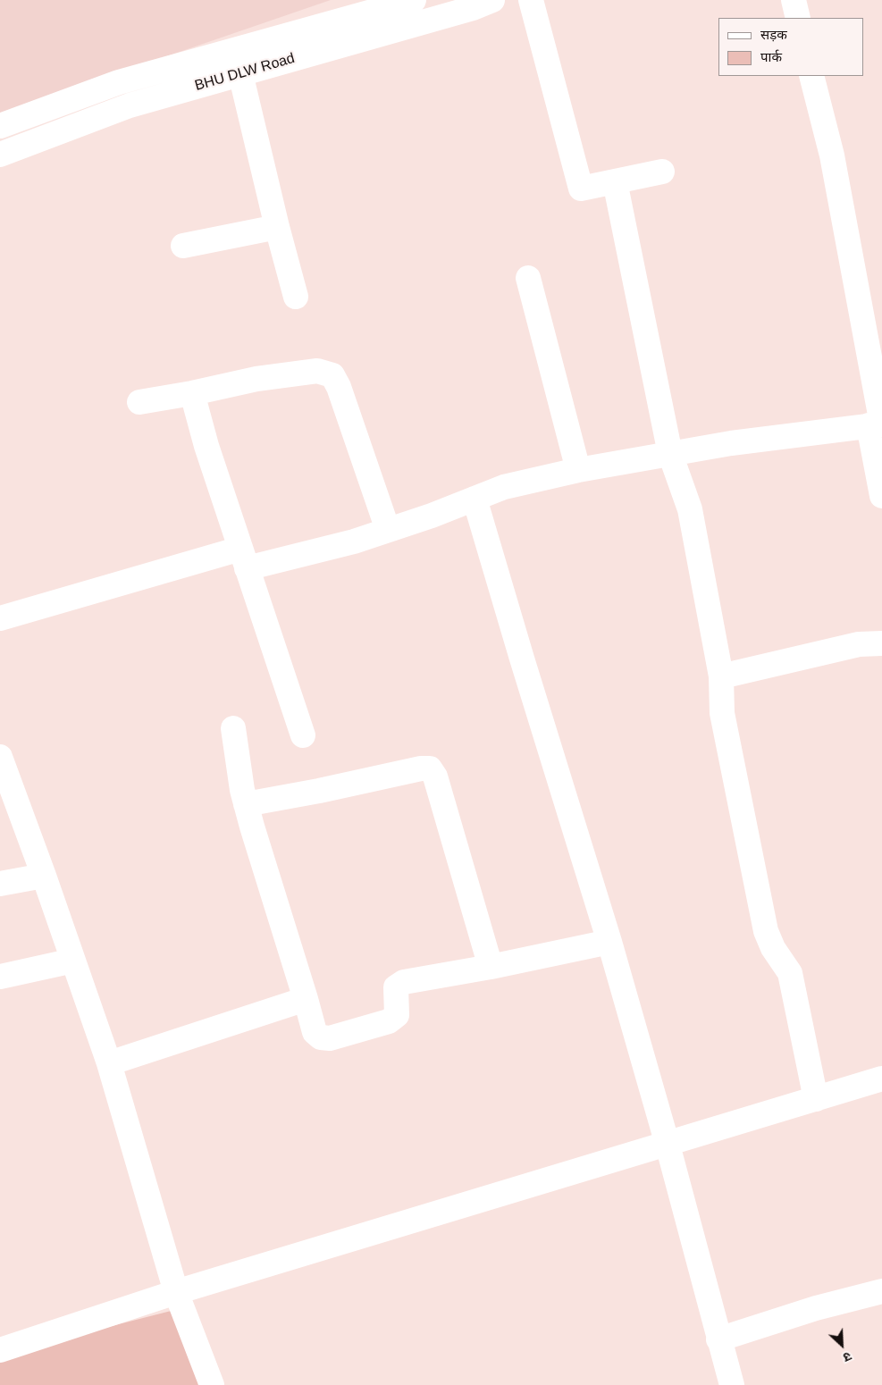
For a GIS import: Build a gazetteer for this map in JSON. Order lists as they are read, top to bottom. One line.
{"streets":{"street":["BHU DLW Road"]},"legend":["सड़क","पार्क"],"north":"bottom right"}
